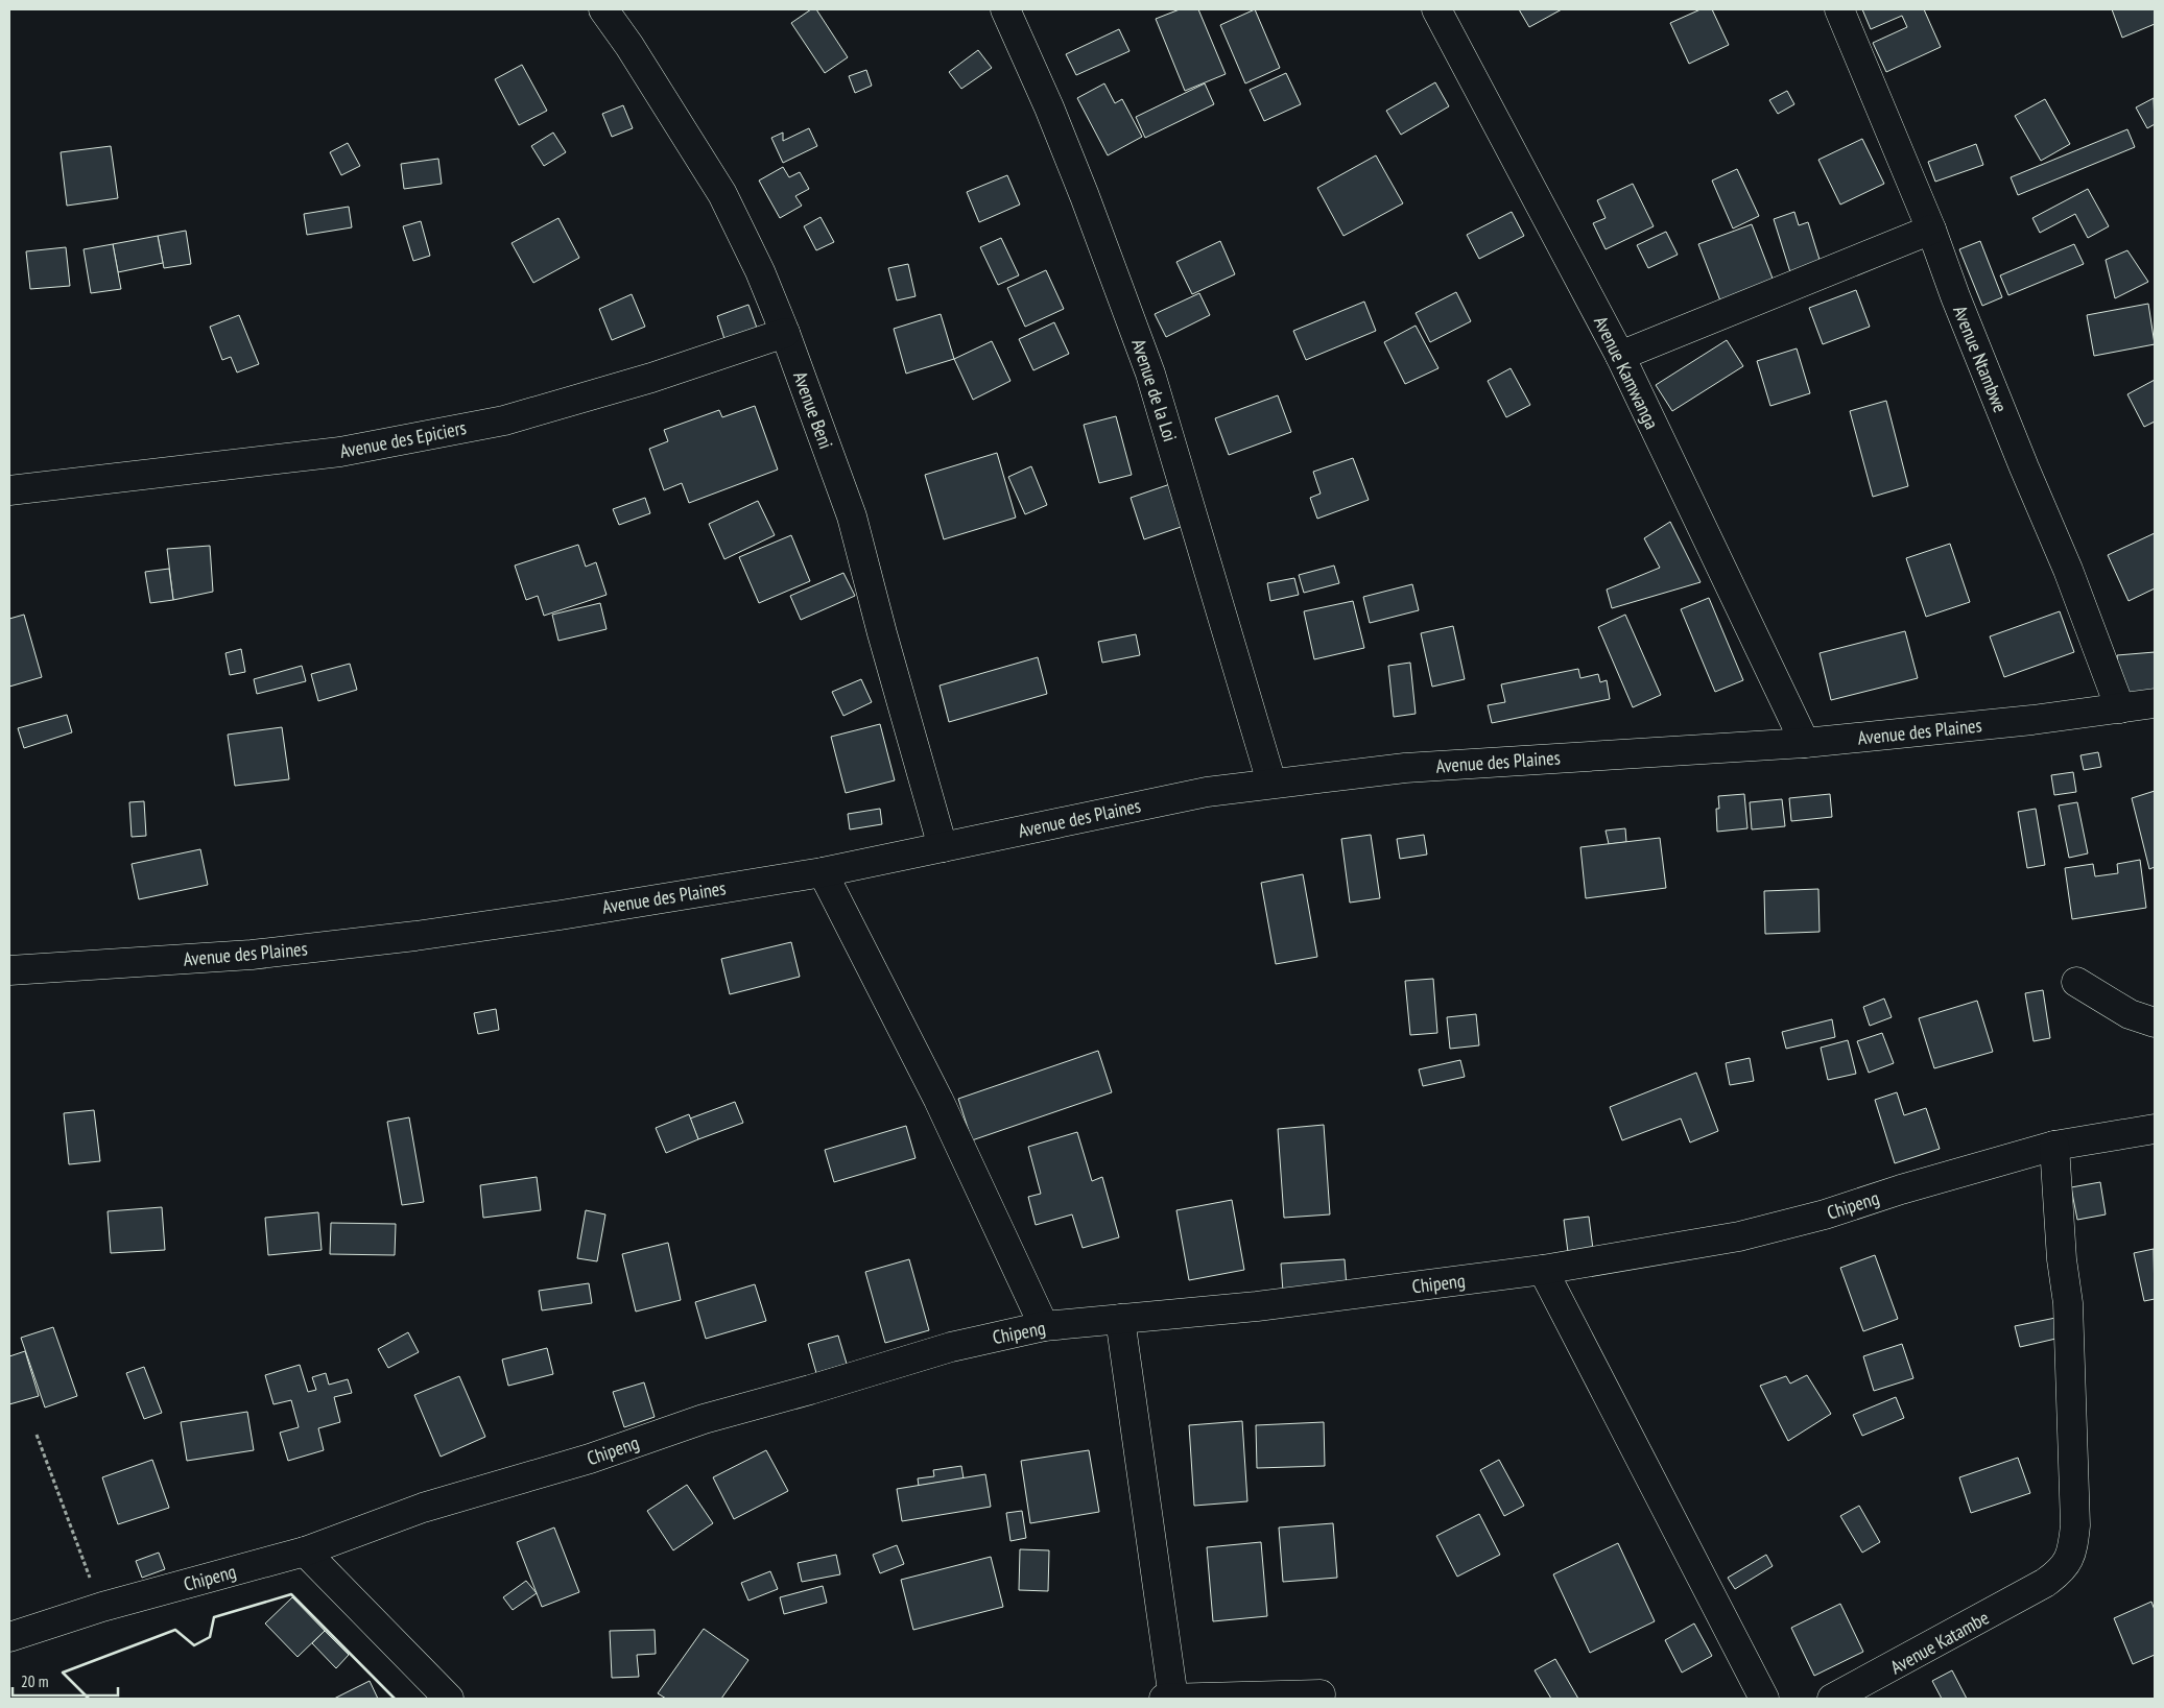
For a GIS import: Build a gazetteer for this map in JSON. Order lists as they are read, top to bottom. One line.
{"streets":{"street":["Avenue Ntambwe","Avenue Kamwanga","Avenue de la Loi","Avenue Beni","Avenue des Epiciers","Avenue des Plaines","Chipeng","Avenue Katambe"]},"crossings":[["Avenue Ntambwe","Avenue des Plaines"],["Avenue Kamwanga","Avenue des Plaines"],["Avenue de la Loi","Avenue des Plaines"],["Avenue Beni","Avenue des Epiciers"],["Avenue Beni","Avenue des Plaines"],["Chipeng","Avenue Katambe"]],"scale_bar":"20 m"}
